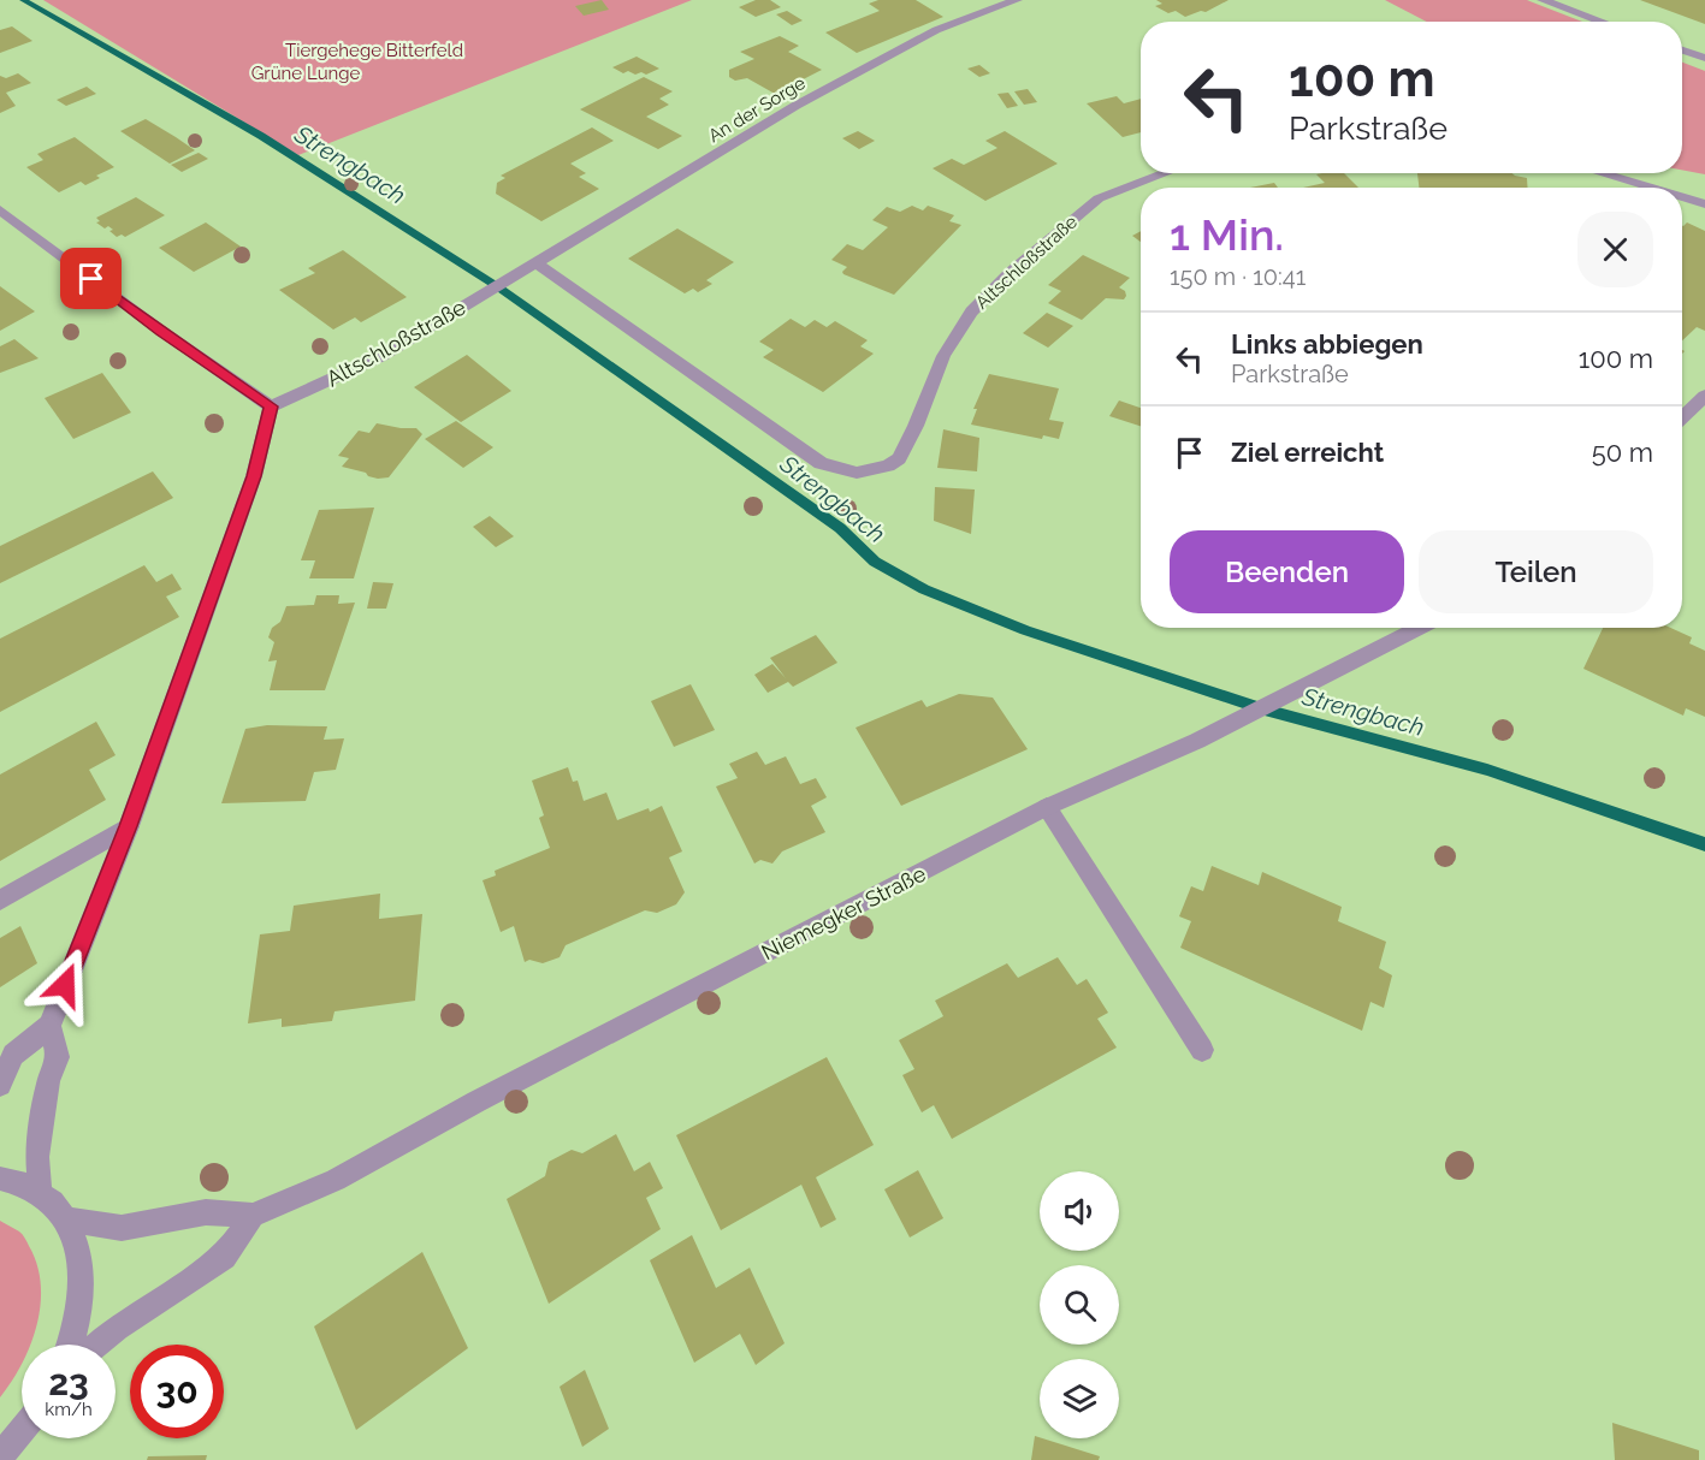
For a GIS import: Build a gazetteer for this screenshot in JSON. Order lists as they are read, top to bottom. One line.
{"streets":{"street":["An der Sorge","Altschloßstraße","Niemegker Straße"]},"crossings":[["An der Sorge","Altschloßstraße"]],"water":["Strengbach"],"parks":["Tiergehege Bitterfeld","Grüne Lunge"],"page":{"turn":["100 m","Parkstraße"],"heading":["1 Min.","150 m · 10:41"],"list":[{"name":"Links abbiegen","note":"Parkstraße","value":"100 m"},{"name":"Ziel erreicht","value":"50 m"}],"buttons":["Beenden","Teilen"],"speed":"23 km/h","limit":"30"}}
